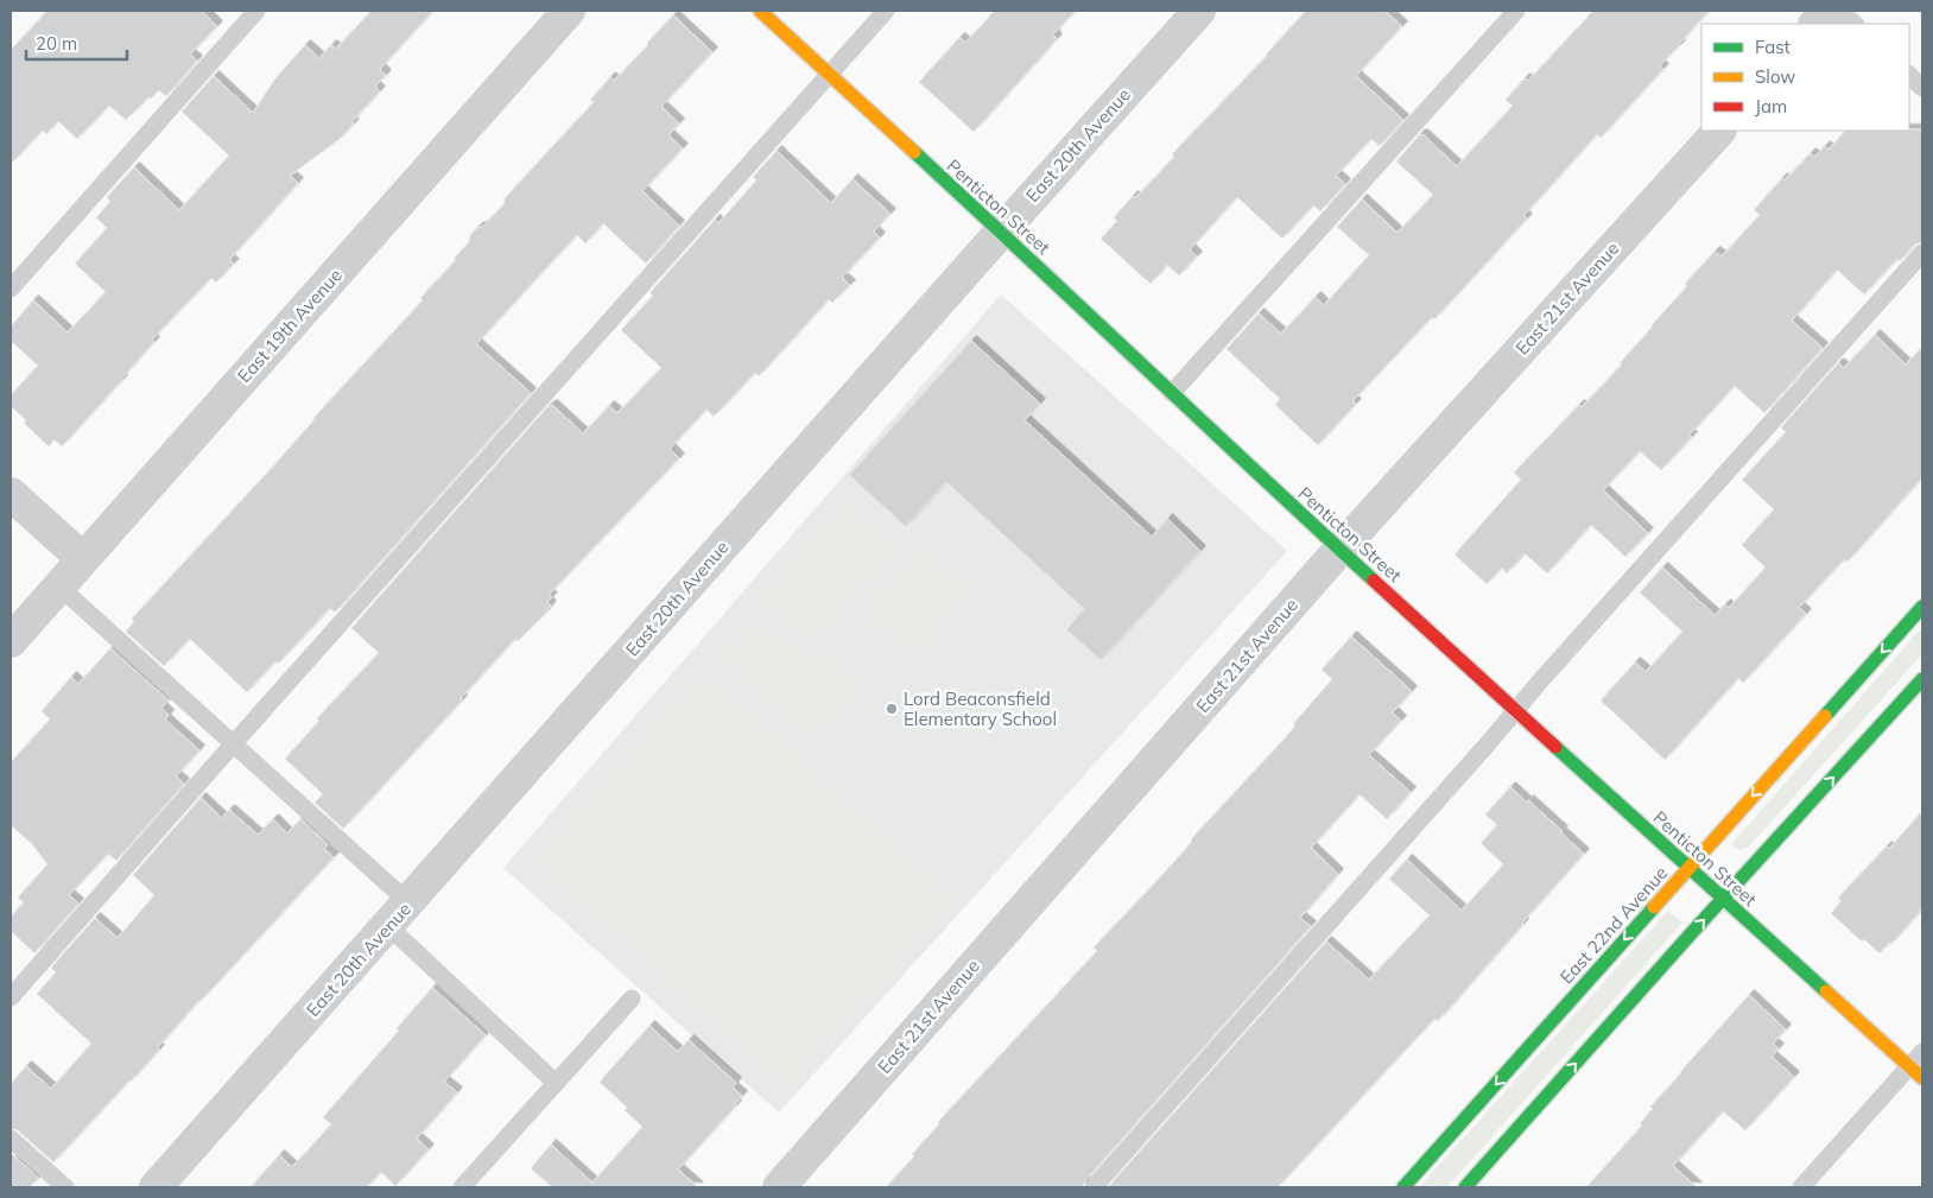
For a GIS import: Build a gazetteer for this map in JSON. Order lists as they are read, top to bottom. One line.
{"streets":{"street":["East 20th Avenue","Penticton Street","East 21st Avenue","East 19th Avenue","East 22nd Avenue"]},"crossings":[["East 20th Avenue","Penticton Street"],["Penticton Street","East 21st Avenue"],["Penticton Street","East 22nd Avenue"]],"places":["Lord Beaconsfield Elementary School"],"legend":["Fast","Slow","Jam"],"scale_bar":"20 m"}
